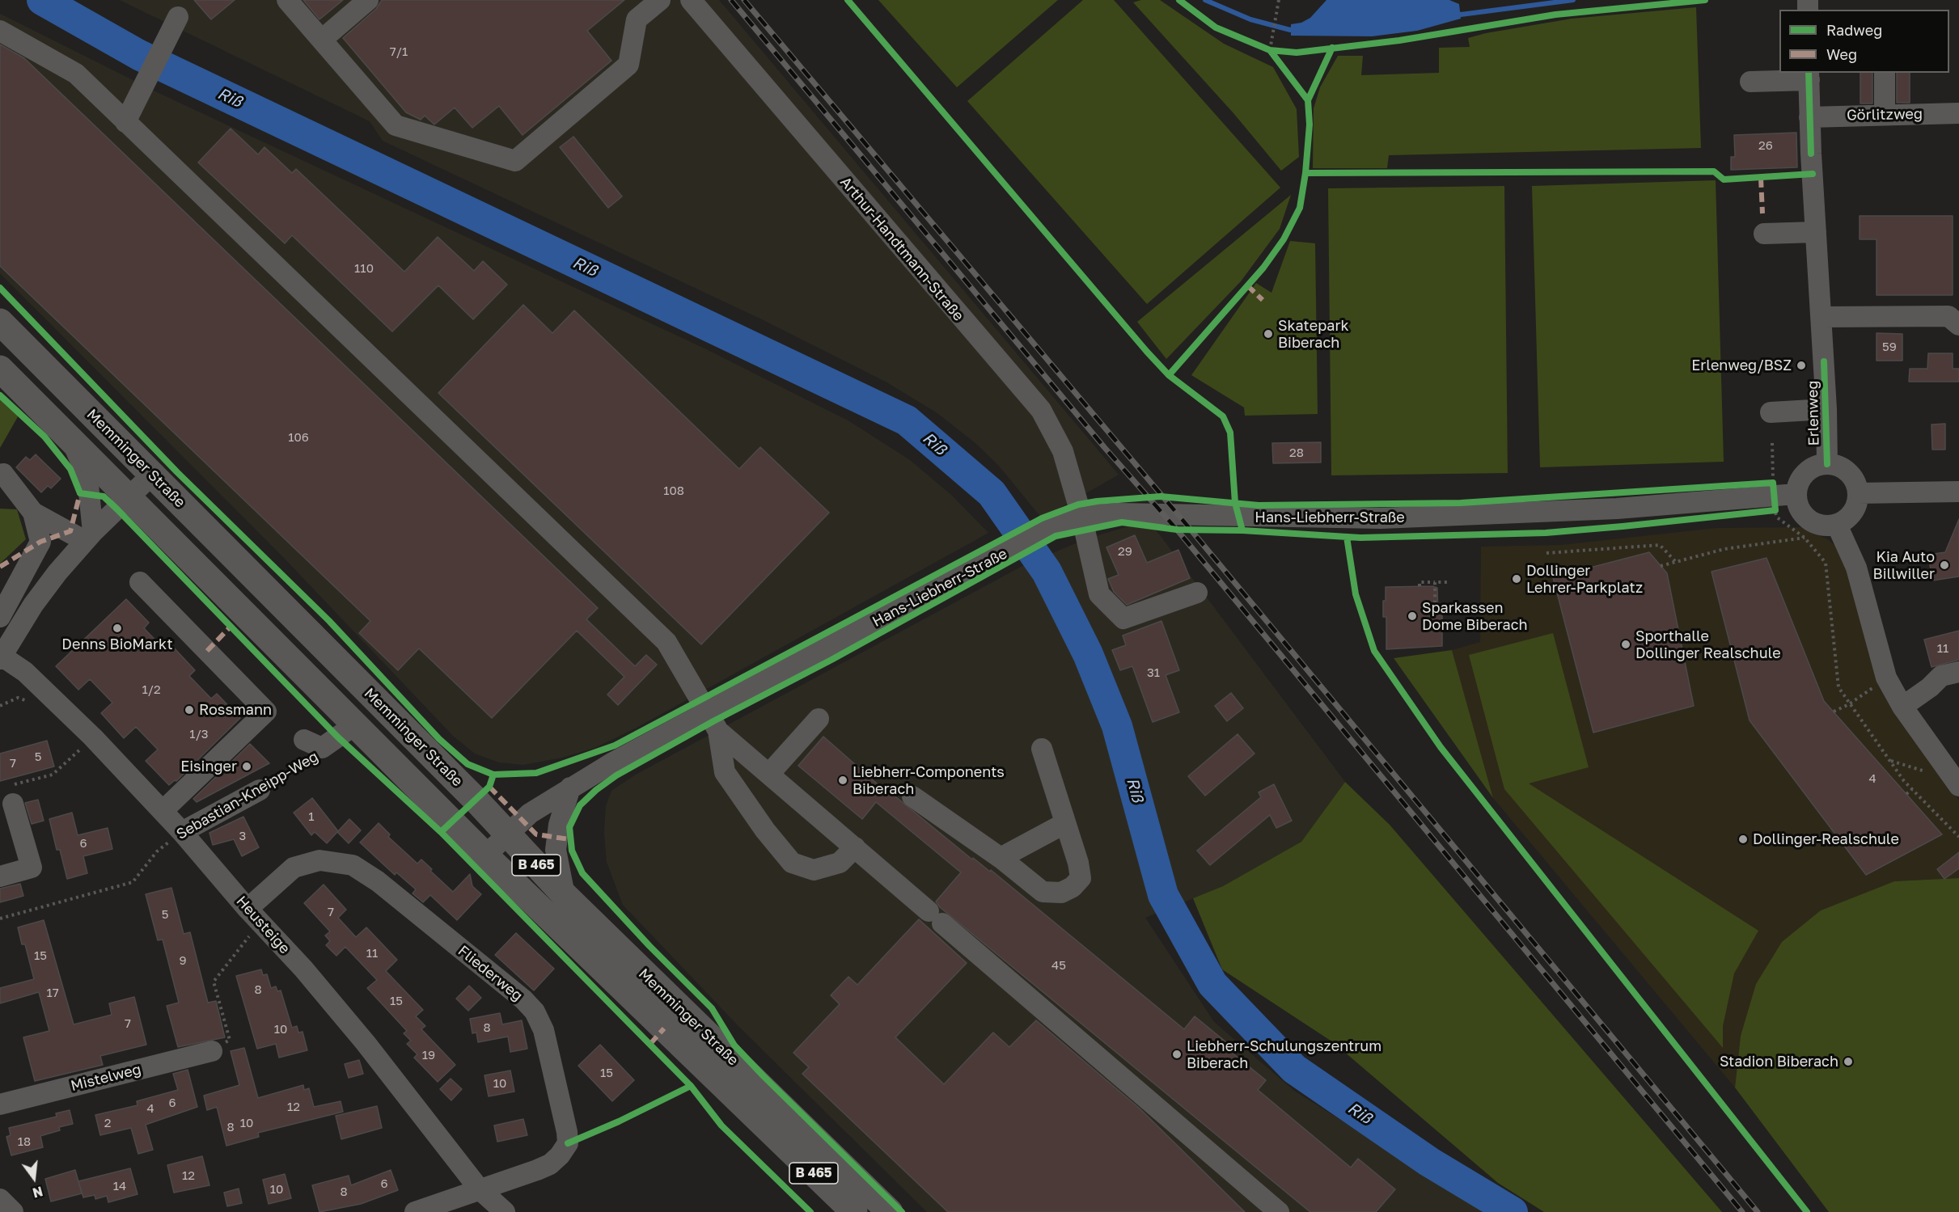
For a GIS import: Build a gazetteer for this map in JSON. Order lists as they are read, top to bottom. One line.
{"streets":{"main road":["Memminger Straße","B 465"],"street":["Görlitzweg","Arthur-Handtmann-Straße","Erlenweg","Hans-Liebherr-Straße","Sebastian-Kneipp-Weg","Heusteige","Fliederweg","Mistelweg"]},"crossings":[["Görlitzweg","Erlenweg"],["Arthur-Handtmann-Straße","Hans-Liebherr-Straße"],["Erlenweg","Hans-Liebherr-Straße"],["Memminger Straße","Hans-Liebherr-Straße"],["Sebastian-Kneipp-Weg","Heusteige"],["Heusteige","Fliederweg"]],"water":["Riß"],"places":["Skatepark Biberach","Erlenweg/BSZ","Kia Auto Billwiller","Dollinger Lehrer-Parkplatz","Sparkassen Dome Biberach","Denns BioMarkt","Sporthalle Dollinger Realschule","Rossmann","Eisinger","Liebherr-Components Biberach","Dollinger-Realschule","Liebherr-Schulungszentrum Biberach","Stadion Biberach"],"house_numbers":["7/1","26","110","59","106","28","108","29","11","31","1/2","1/3","5","7","4","1","3","6","7","5","11","15","9","45","8","17","15","7","8","10","19","15","10","6","12","4","2","10","8","18","12","6","14","10","8"],"legend":["Radweg","Weg"],"north":"bottom"}
